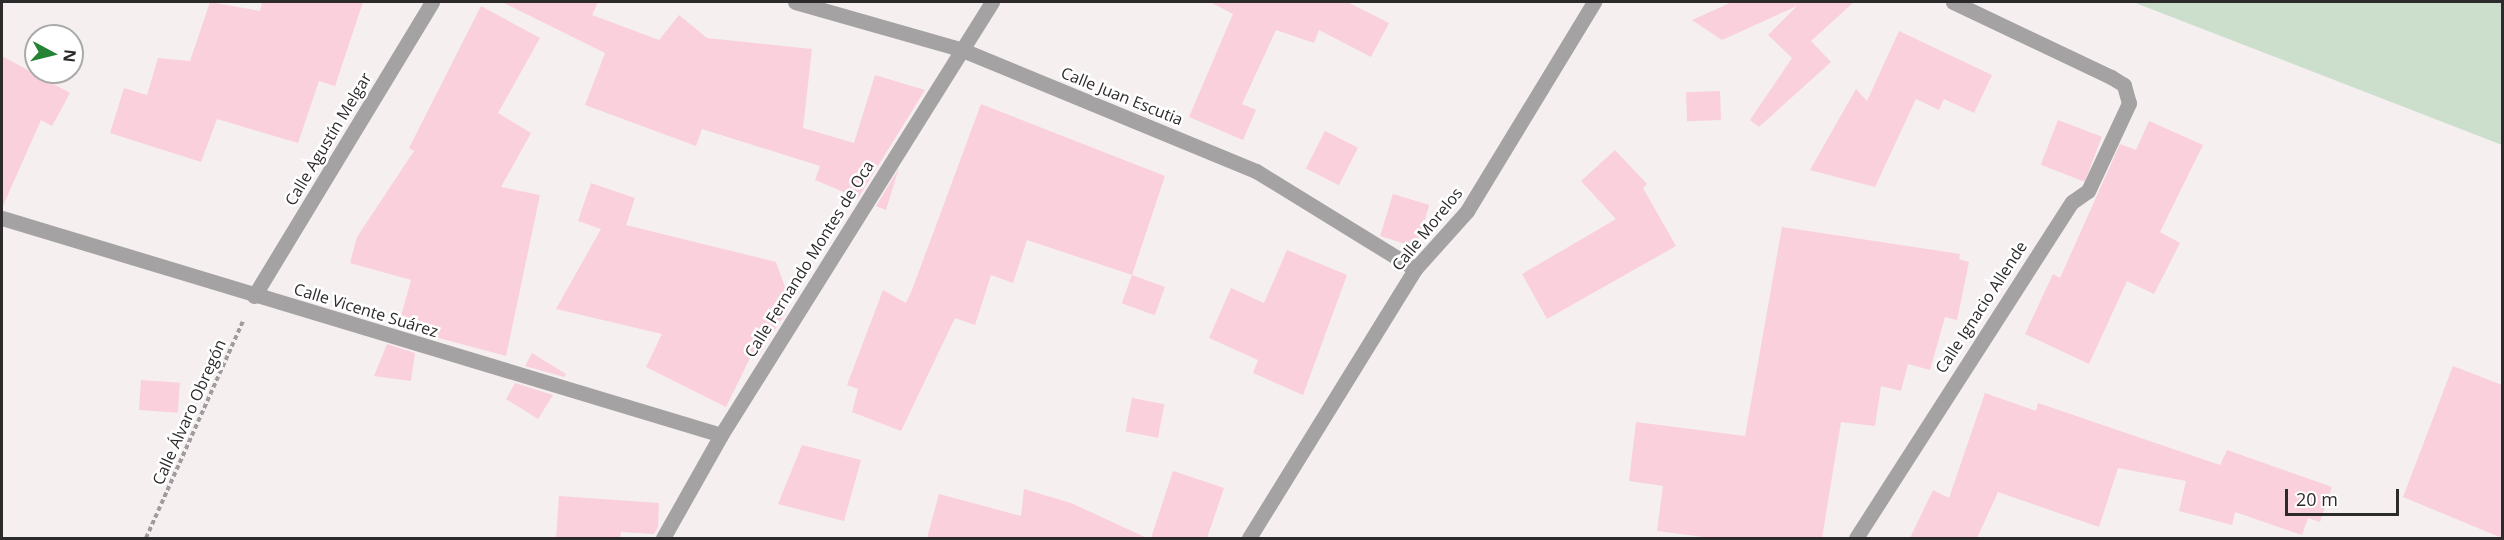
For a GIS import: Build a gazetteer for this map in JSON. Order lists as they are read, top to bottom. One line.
{"streets":{"street":["Calle Juan Escutia","Calle Agustín Melgar","Calle Morelos","Calle Fernando Montes de Oca","Calle Ignacio Allende","Calle Vicente Suárez"],"path":["Calle Álvaro Obregón"]},"crossings":[["Calle Juan Escutia","Calle Morelos"],["Calle Juan Escutia","Calle Fernando Montes de Oca"],["Calle Agustín Melgar","Calle Vicente Suárez"],["Calle Agustín Melgar","Calle Álvaro Obregón"],["Calle Fernando Montes de Oca","Calle Vicente Suárez"],["Calle Vicente Suárez","Calle Álvaro Obregón"]],"scale_bar":"20 m","north":"right"}
